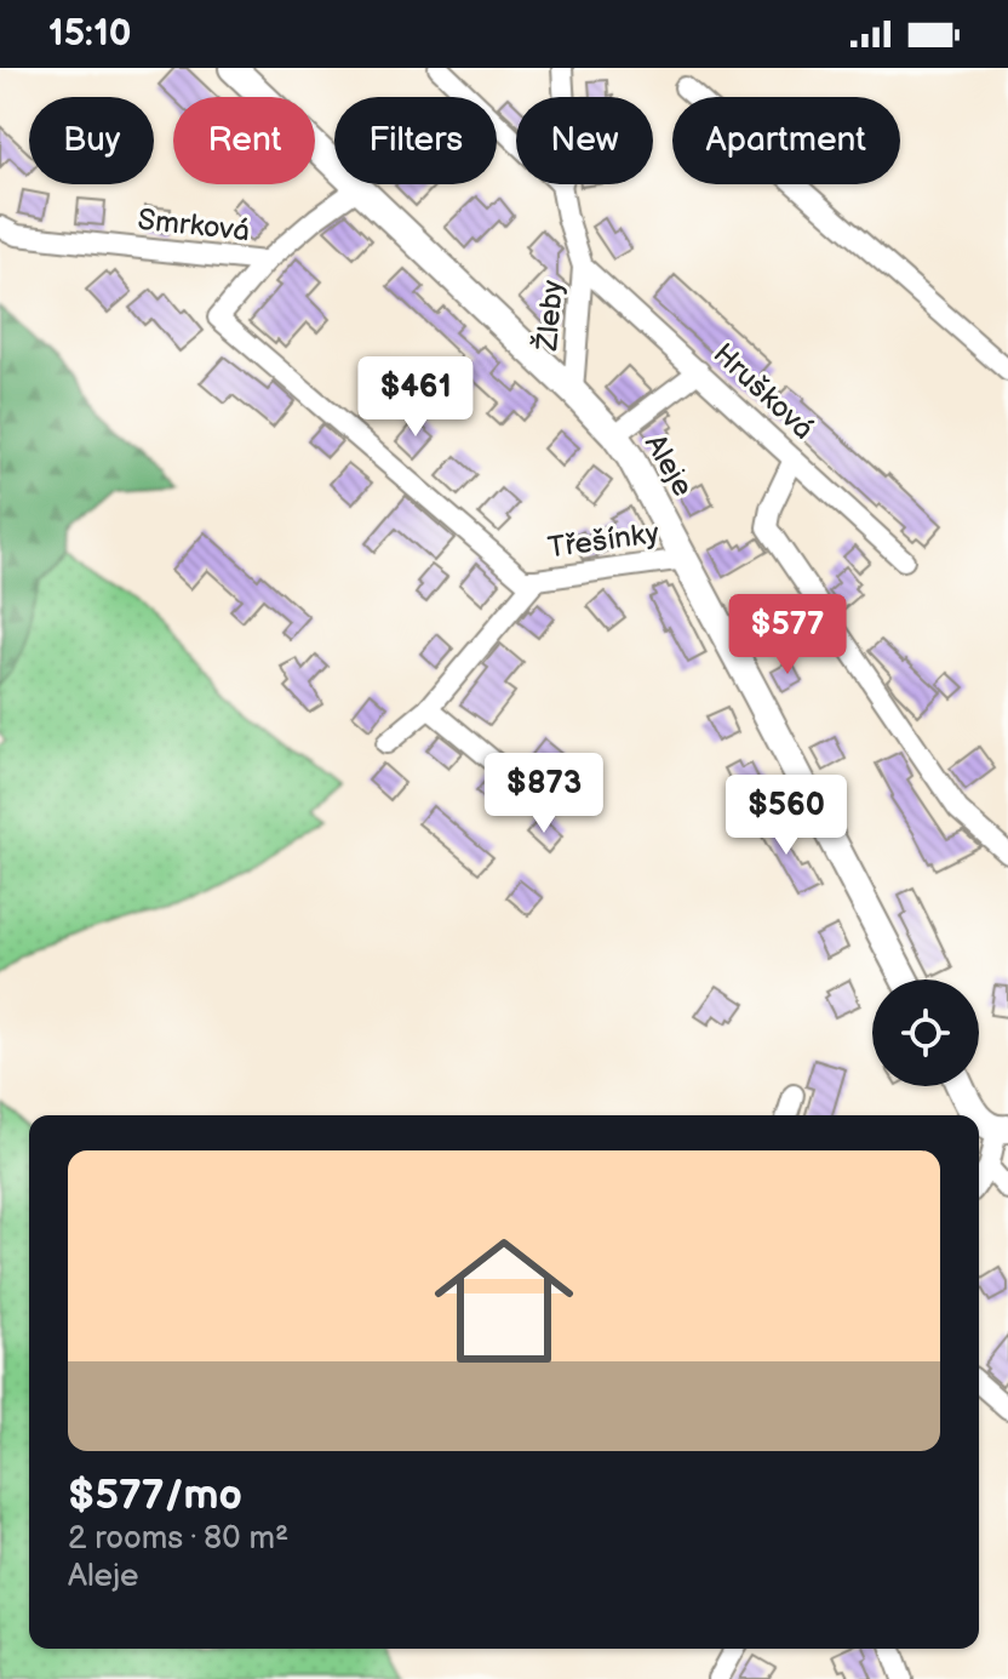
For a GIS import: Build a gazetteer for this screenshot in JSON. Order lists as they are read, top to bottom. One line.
{"streets":{"street":["Smrková","Žleby","Hrušková","Aleje","Třešínky"]},"crossings":[["Smrková","Aleje"],["Smrková","Třešínky"],["Žleby","Hrušková"],["Žleby","Aleje"],["Aleje","Třešínky"]],"page":{"status":"15:10","chip":["Buy","Rent","Filters","New","Apartment"],"price":["$461","$577","$873","$560"],"list":[{"name":"$577/mo","note":"2 rooms · 80 m² · Aleje"}]}}
